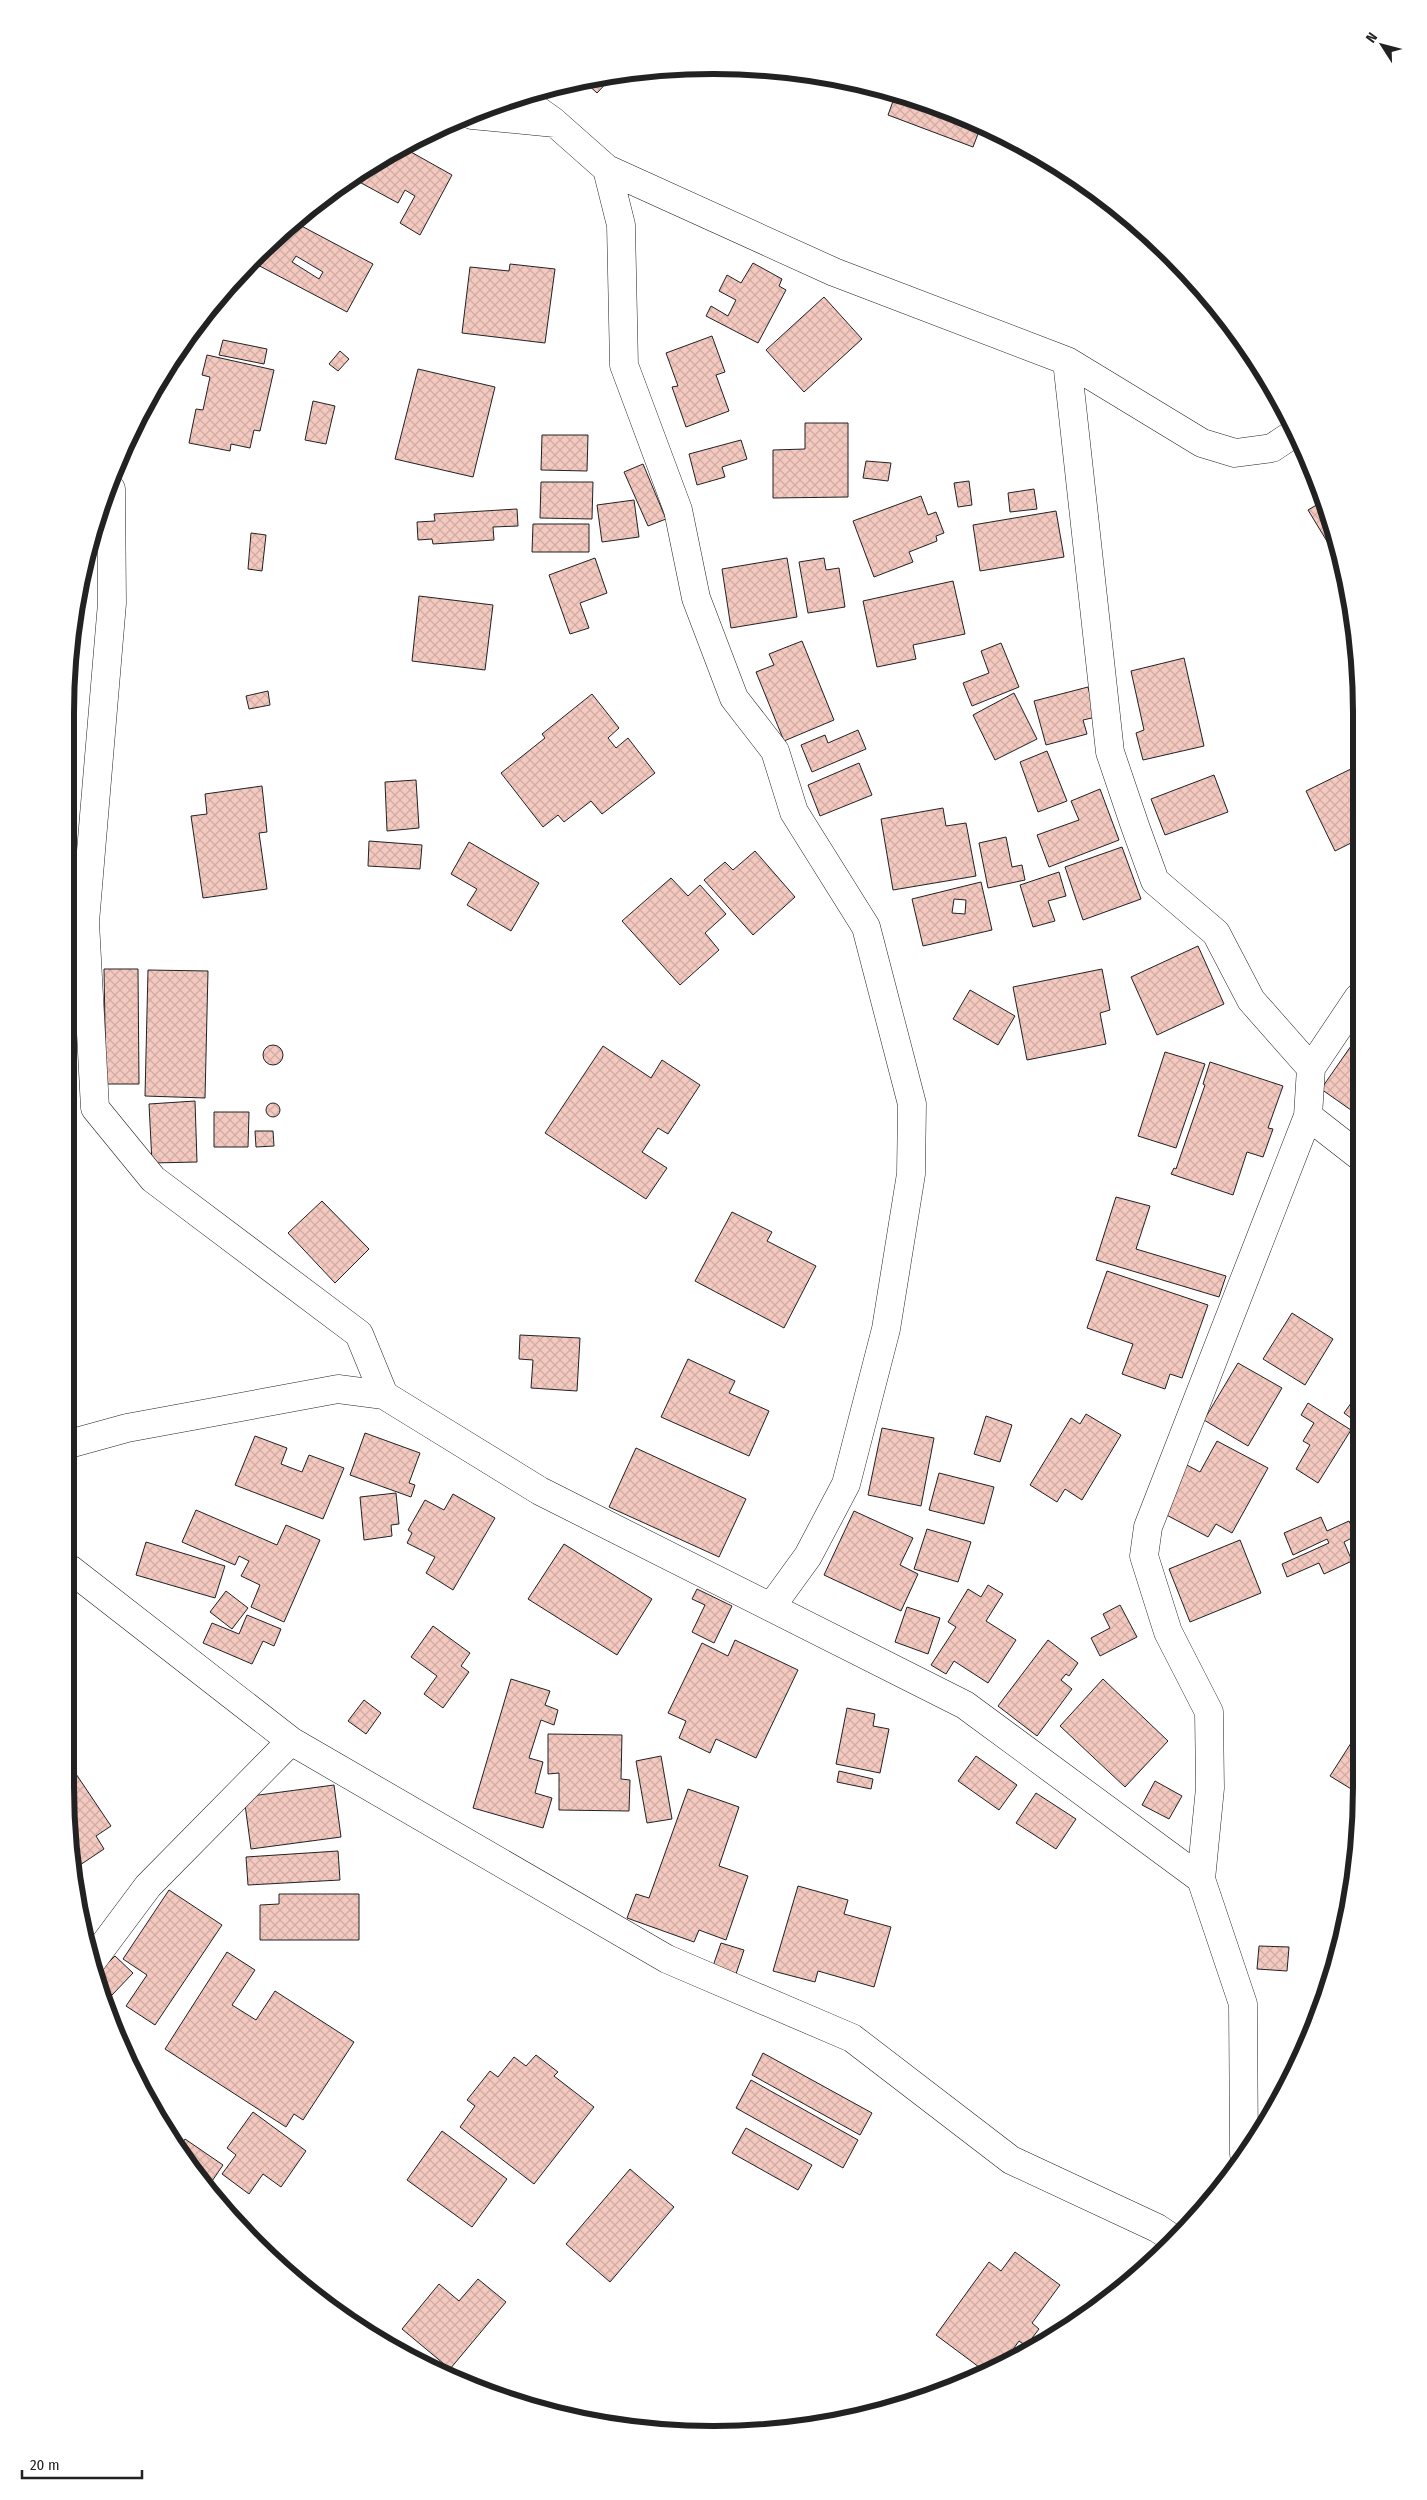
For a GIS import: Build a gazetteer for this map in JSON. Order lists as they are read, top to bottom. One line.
{"scale_bar":"20 m","north":"top left"}
